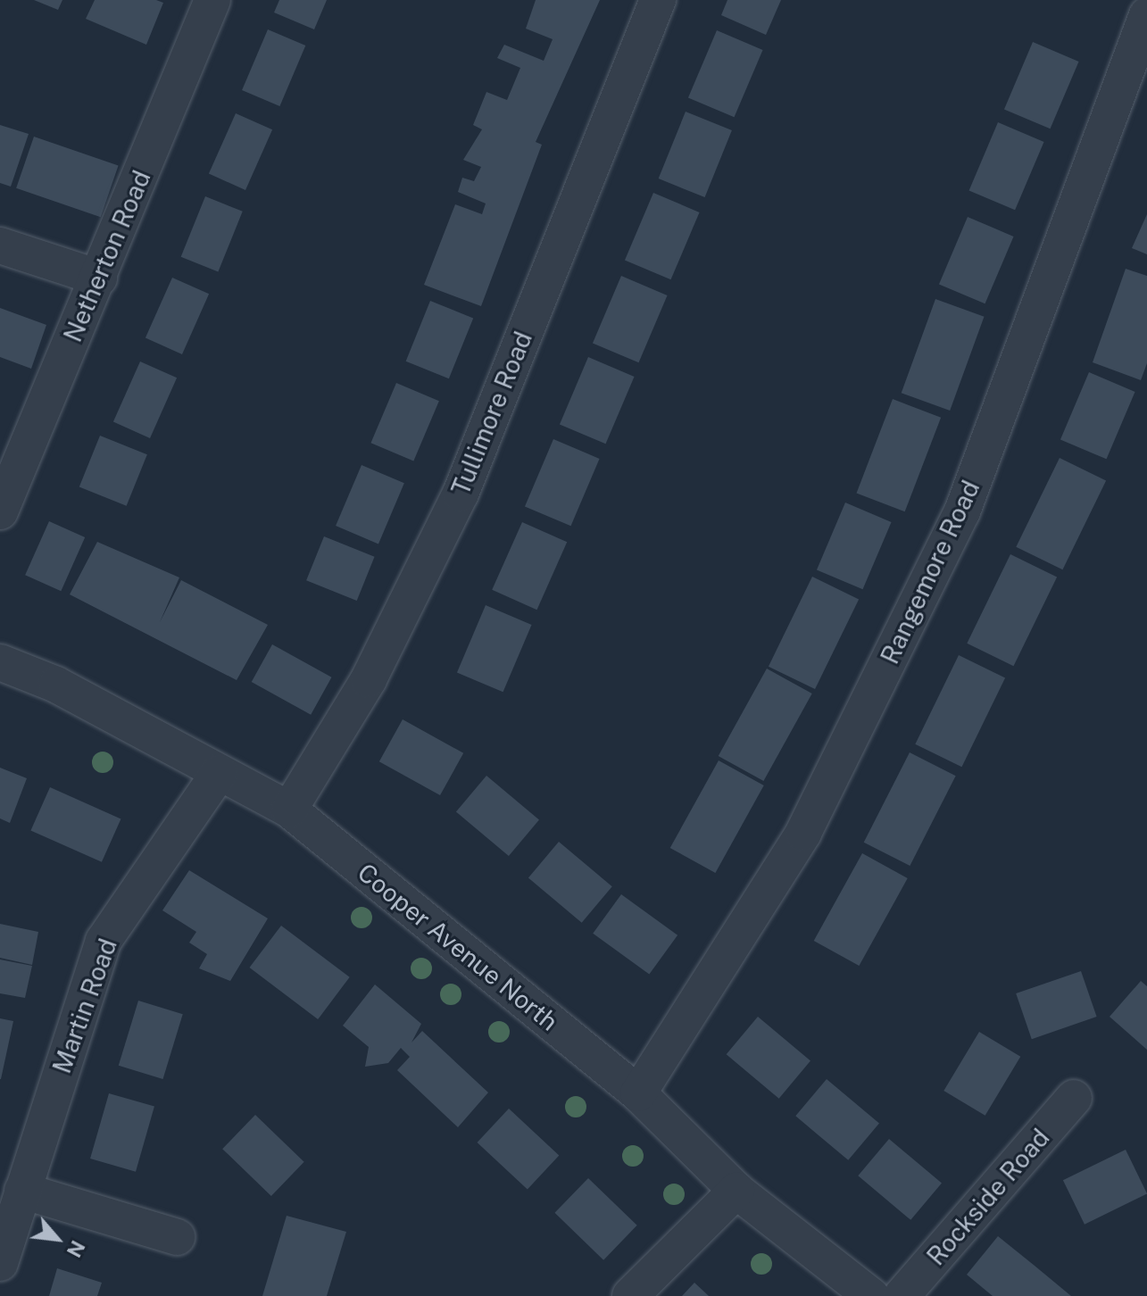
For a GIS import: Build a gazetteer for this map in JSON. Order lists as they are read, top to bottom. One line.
{"streets":{"street":["Netherton Road","Tullimore Road","Rangemore Road","Cooper Avenue North","Martin Road","Rockside Road"]},"crossings":[["Tullimore Road","Cooper Avenue North"],["Rangemore Road","Cooper Avenue North"],["Cooper Avenue North","Martin Road"]],"north":"bottom right"}
